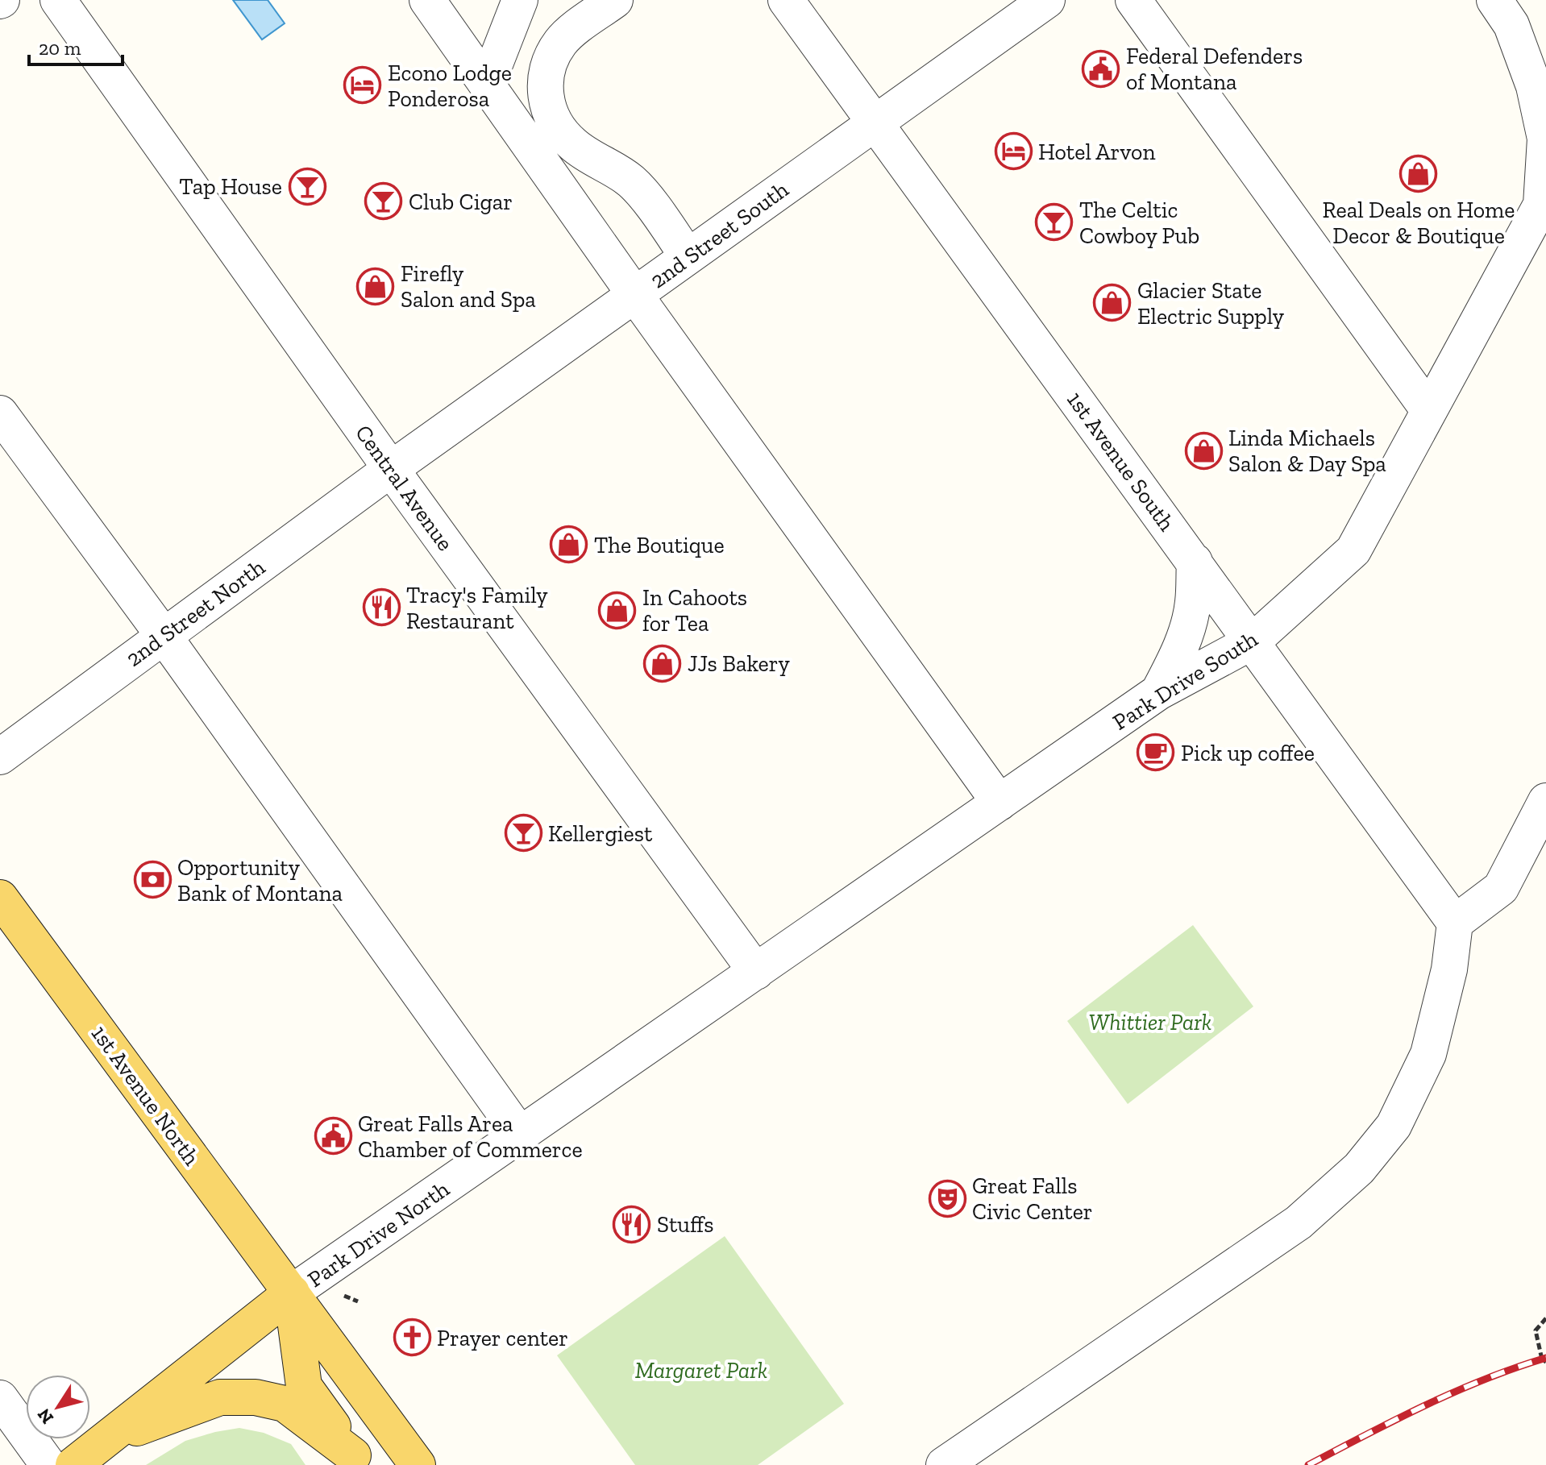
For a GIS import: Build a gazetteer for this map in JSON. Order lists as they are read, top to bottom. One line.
{"streets":{"main road":["1st Avenue North","Park Drive North"],"street":["2nd Street South","1st Avenue South","Central Avenue","2nd Street North","Park Drive South"]},"crossings":[["2nd Street South","1st Avenue South"],["2nd Street South","Central Avenue"],["2nd Street South","2nd Street North"],["1st Avenue South","Park Drive South"],["Central Avenue","2nd Street North"],["Central Avenue","Park Drive South"],["Central Avenue","Park Drive North"],["Park Drive South","Park Drive North"],["1st Avenue North","Park Drive North"]],"parks":["Whittier Park","Margaret Park"],"places":{"public building":["Federal Defenders of Montana","Great Falls Area Chamber of Commerce"],"hotel":["Econo Lodge Ponderosa","Hotel Arvon"],"shop":["Real Deals on Home Decor & Boutique","Firefly Salon and Spa","Glacier State Electric Supply","Linda Michaels Salon & Day Spa","The Boutique","In Cahoots for Tea","JJs Bakery"],"bar":["Tap House","Club Cigar","The Celtic Cowboy Pub","Kellergiest"],"restaurant":["Tracy's Family Restaurant","Stuffs"],"cafe":["Pick up coffee"],"bank":["Opportunity Bank of Montana"],"theatre":["Great Falls Civic Center"],"church":["Prayer center"]},"scale_bar":"20 m","north":"bottom left"}
